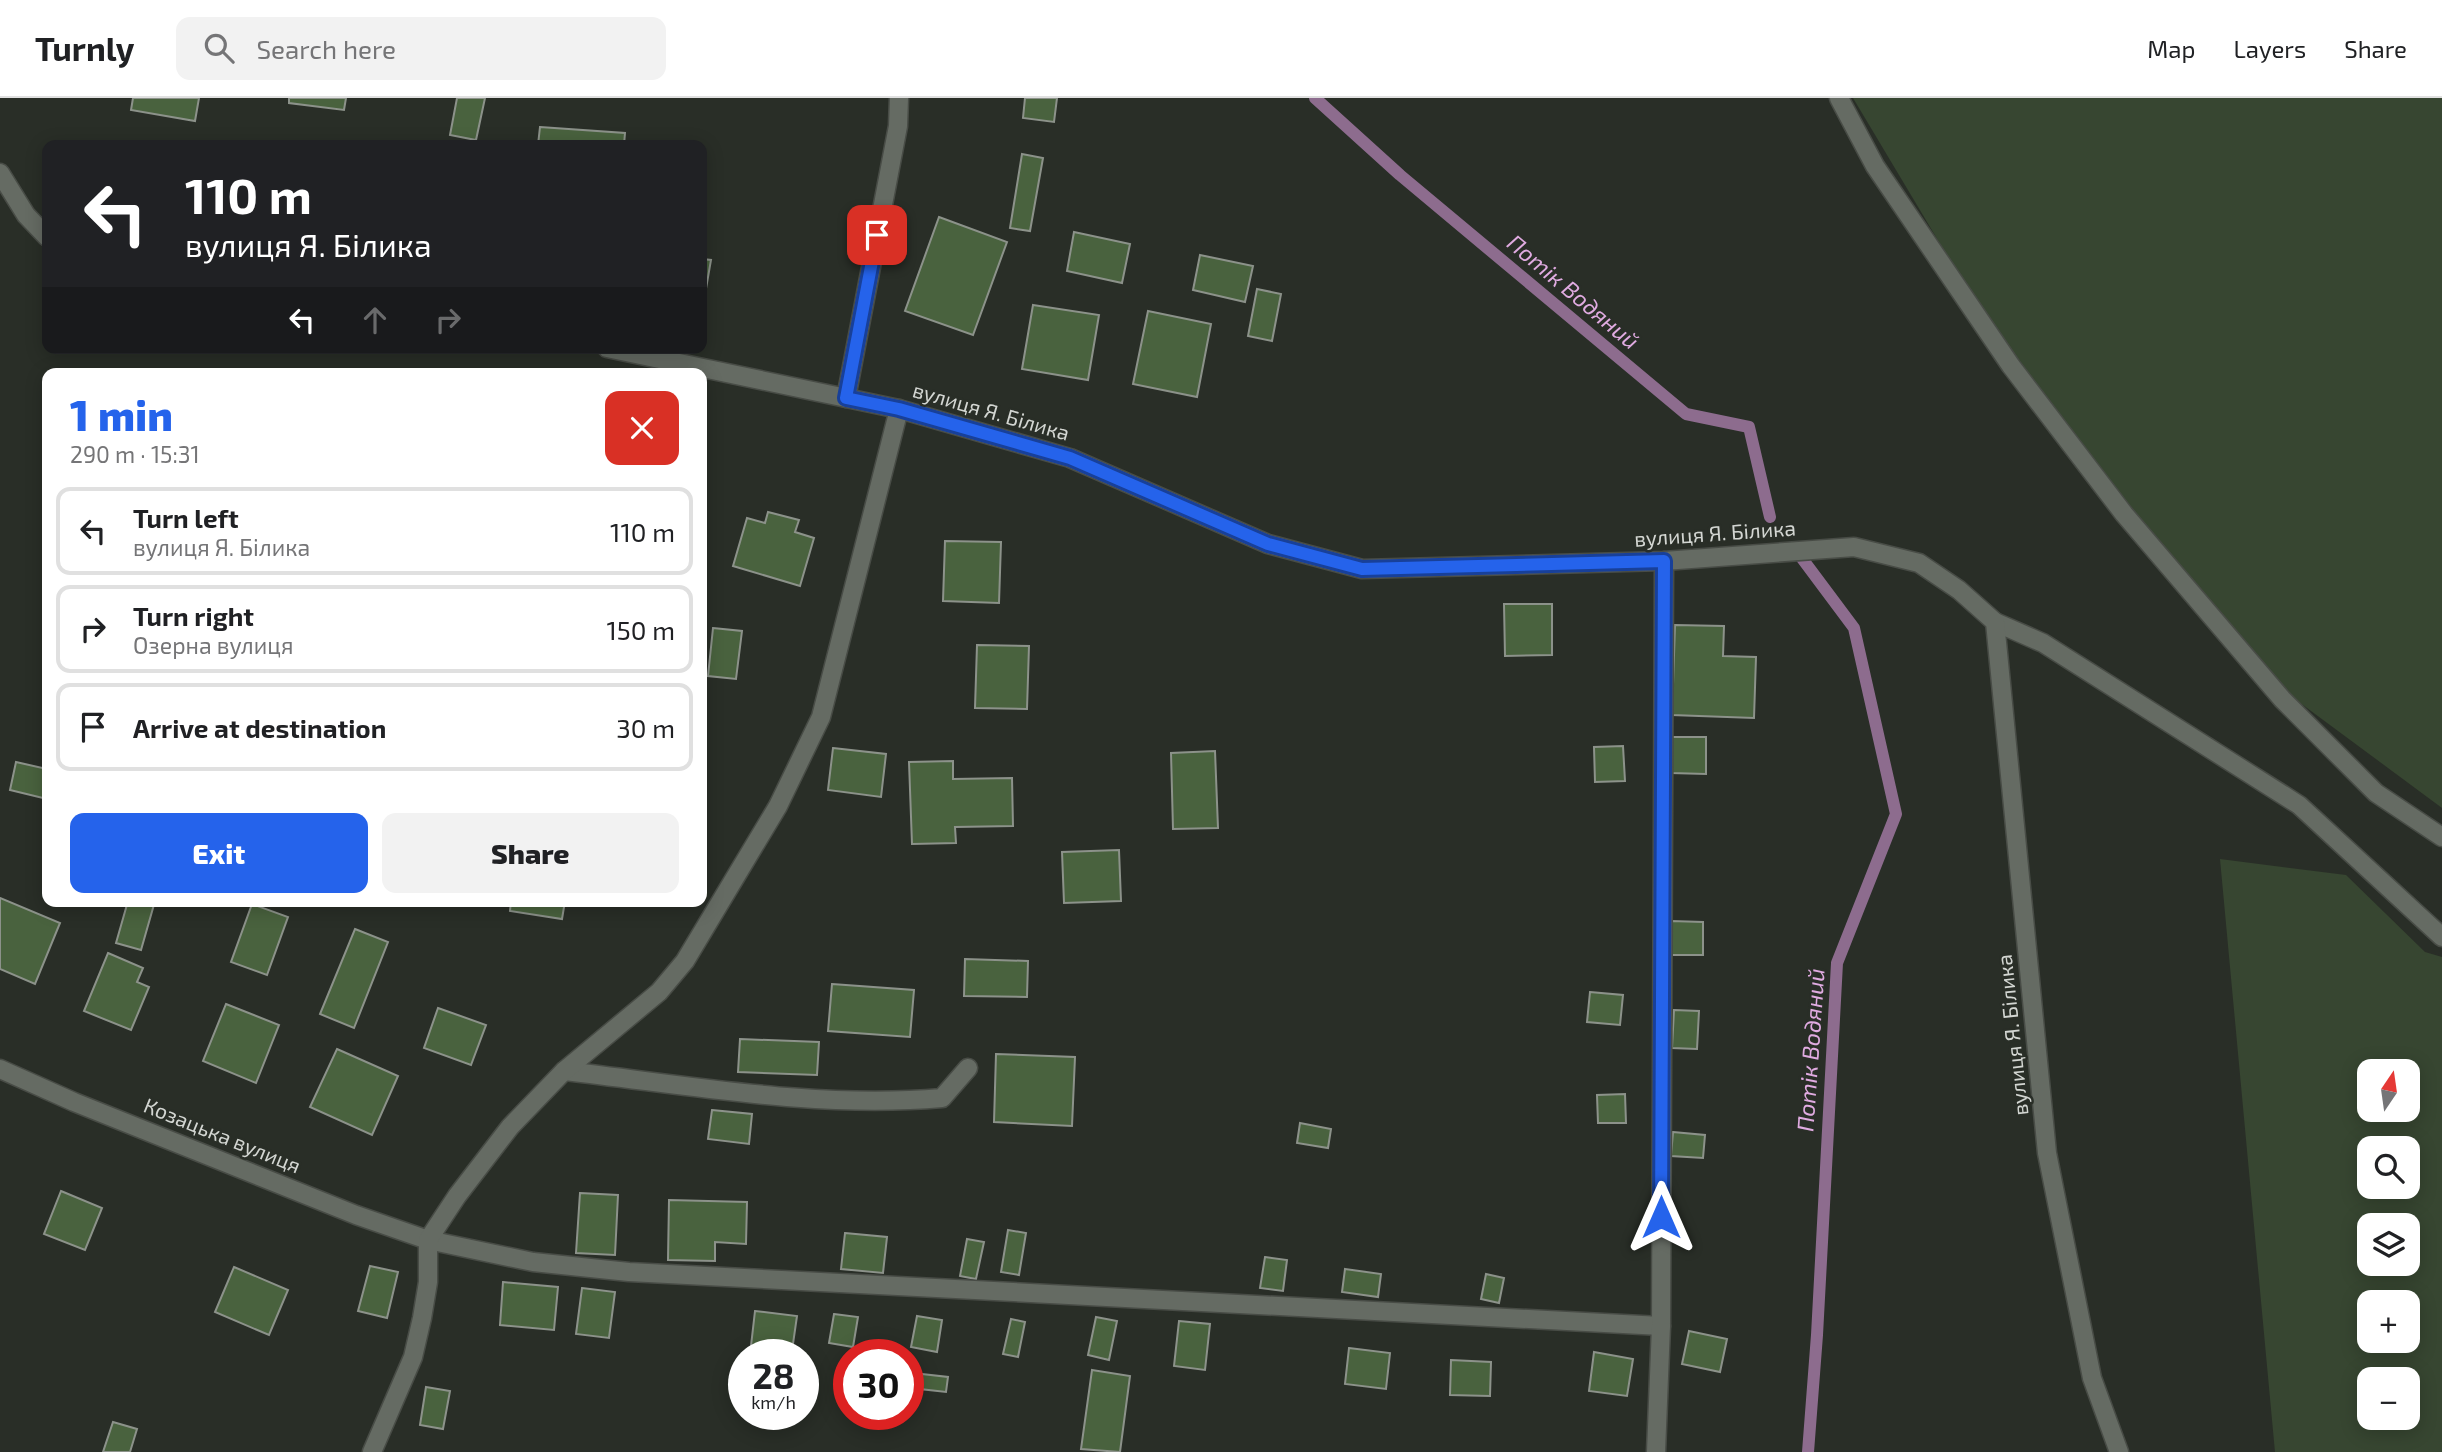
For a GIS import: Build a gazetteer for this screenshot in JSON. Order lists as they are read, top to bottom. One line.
{"streets":{"street":["вулиця Я. Білика","Козацька вулиця"]},"water":["Потік Водяний"],"north":"top","page":{"header":"Turnly","search":"Search here","nav":["Map","Layers","Share"],"turn":["110 m","вулиця Я. Білика"],"heading":["1 min","290 m · 15:31"],"list":[{"name":"Turn left","note":"вулиця Я. Білика","value":"110 m"},{"name":"Turn right","note":"Озерна вулиця","value":"150 m"},{"name":"Arrive at destination","value":"30 m"}],"buttons":["Exit","Share"],"map_buttons":["+","−"],"speed":"28 km/h","limit":"30"}}
